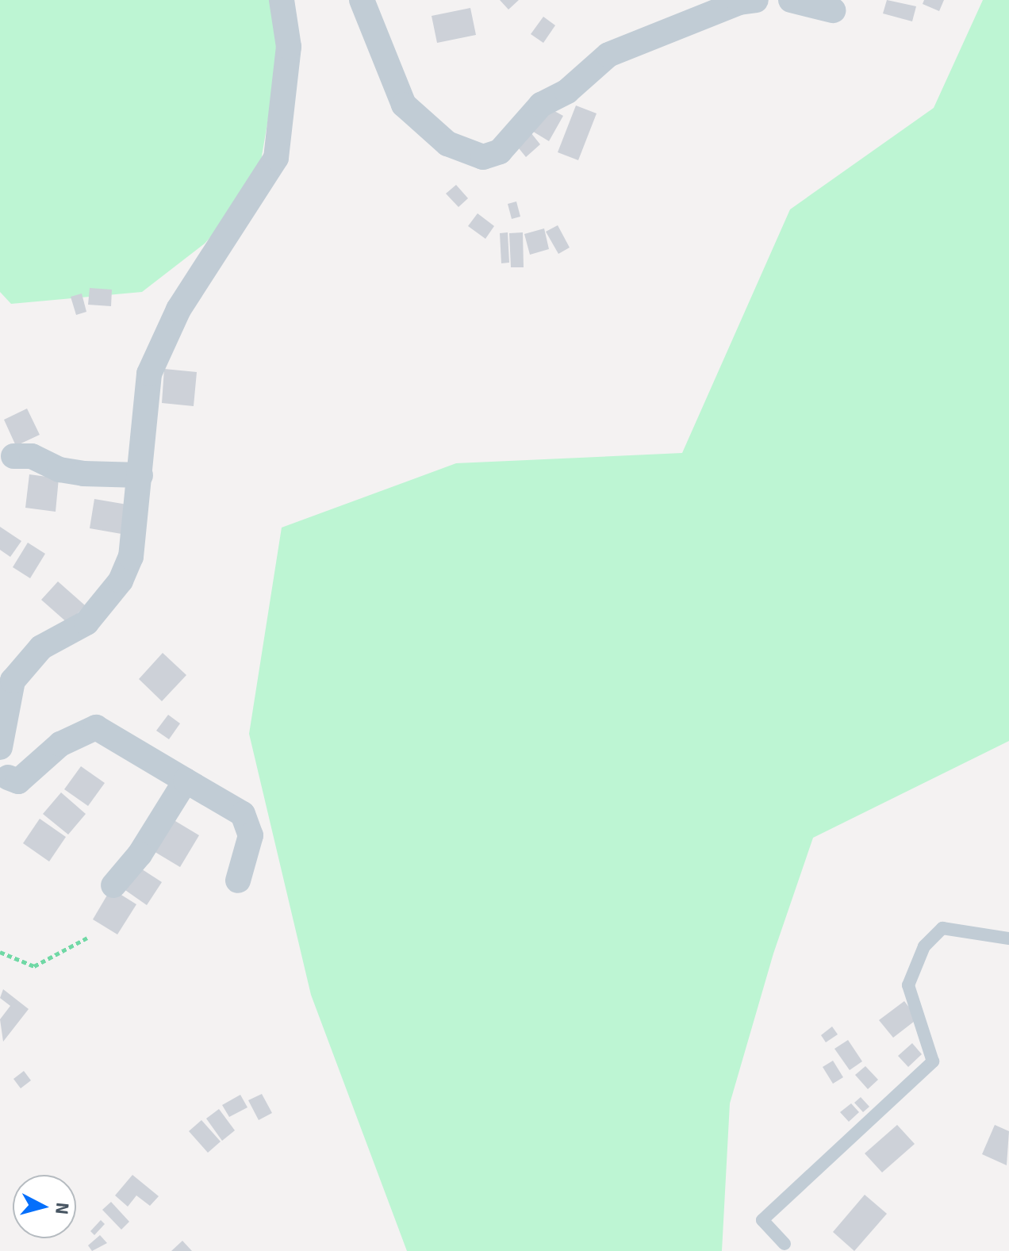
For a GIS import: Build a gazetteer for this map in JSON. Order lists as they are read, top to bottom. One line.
{"north":"right"}
